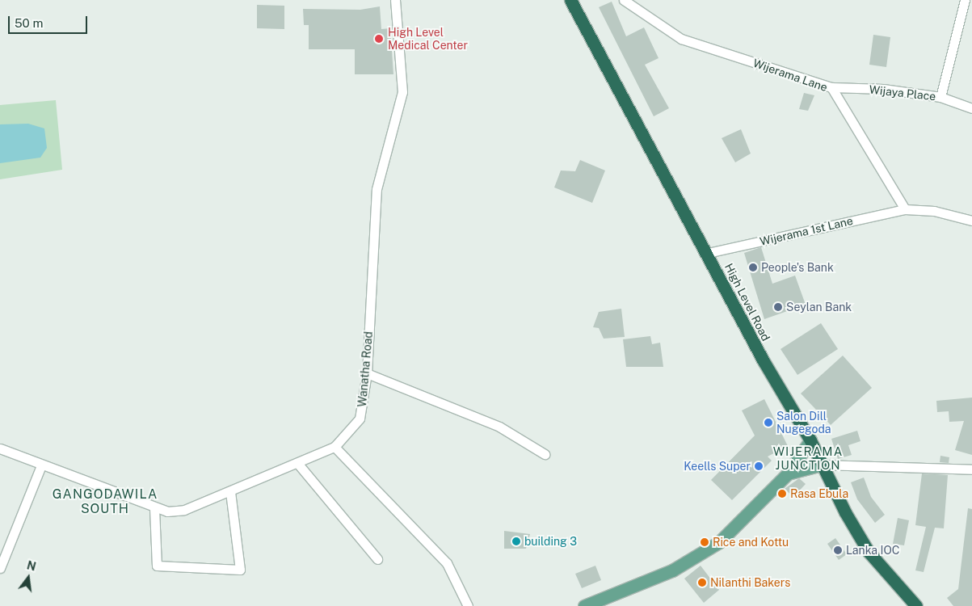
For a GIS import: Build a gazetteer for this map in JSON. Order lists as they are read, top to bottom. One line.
{"streets":{"highway":["High Level Road"],"street":["Wijerama Lane","Wijaya Place","Wijerama 1st Lane","Wanatha Road"]},"crossings":[["Wijerama Lane","Wijaya Place"],["Wijerama Lane","Wijerama 1st Lane"],["Wijerama 1st Lane","High Level Road"]],"districts":["WIJERAMA JUNCTION","GANGODAWILA SOUTH"],"places":["High Level Medical Center","People's Bank","Seylan Bank","Salon Dill Nugegoda","Keells Super","Rasa Ebula","building 3","Rice and Kottu","Lanka IOC","Nilanthi Bakers"],"scale_bar":"50 m","north":"top"}
